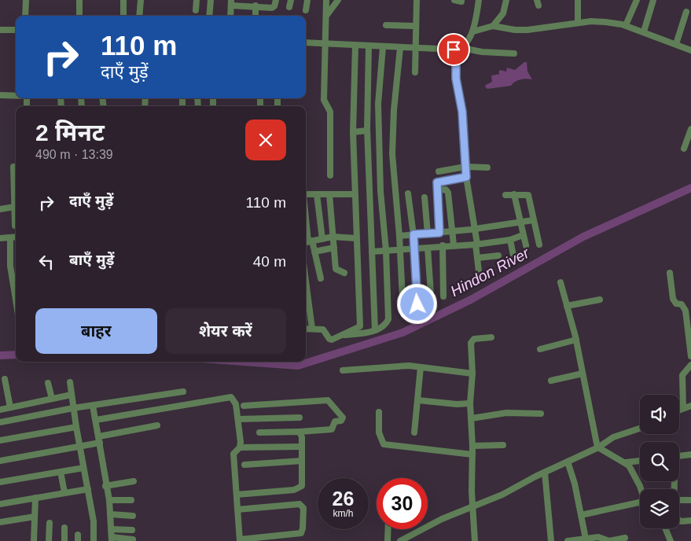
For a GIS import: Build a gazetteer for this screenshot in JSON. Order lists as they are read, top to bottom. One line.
{"water":["Hindon River"],"page":{"turn":["110 m","दाएँ मुड़ें"],"heading":["2 मिनट","490 m · 13:39"],"list":[{"name":"दाएँ मुड़ें","value":"110 m"},{"name":"बाएँ मुड़ें","value":"40 m"}],"buttons":["बाहर","शेयर करें"],"speed":"26 km/h","limit":"30"}}
